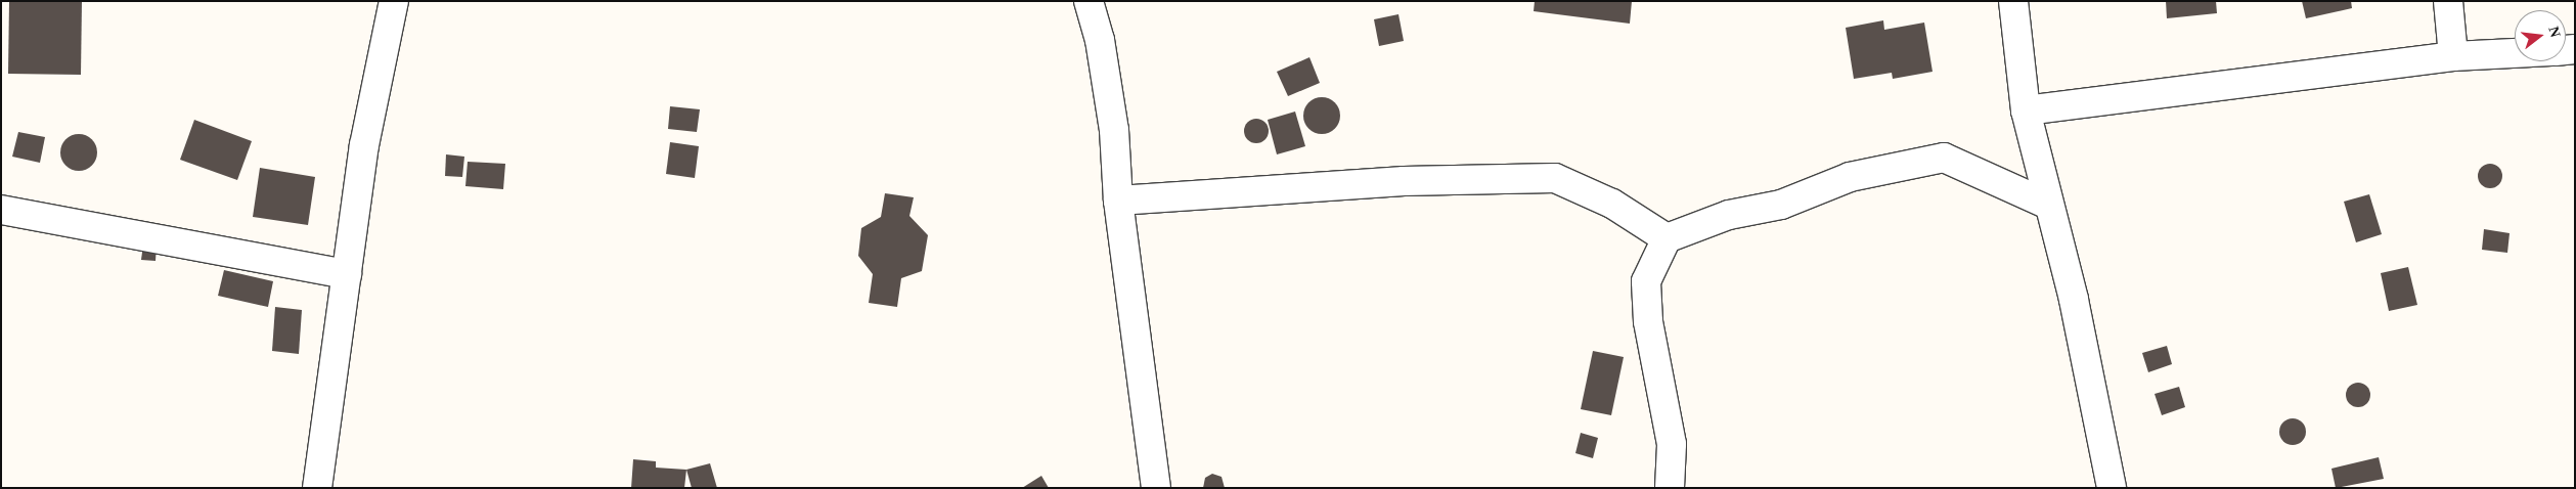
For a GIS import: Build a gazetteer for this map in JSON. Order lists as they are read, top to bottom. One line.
{"north":"right"}
